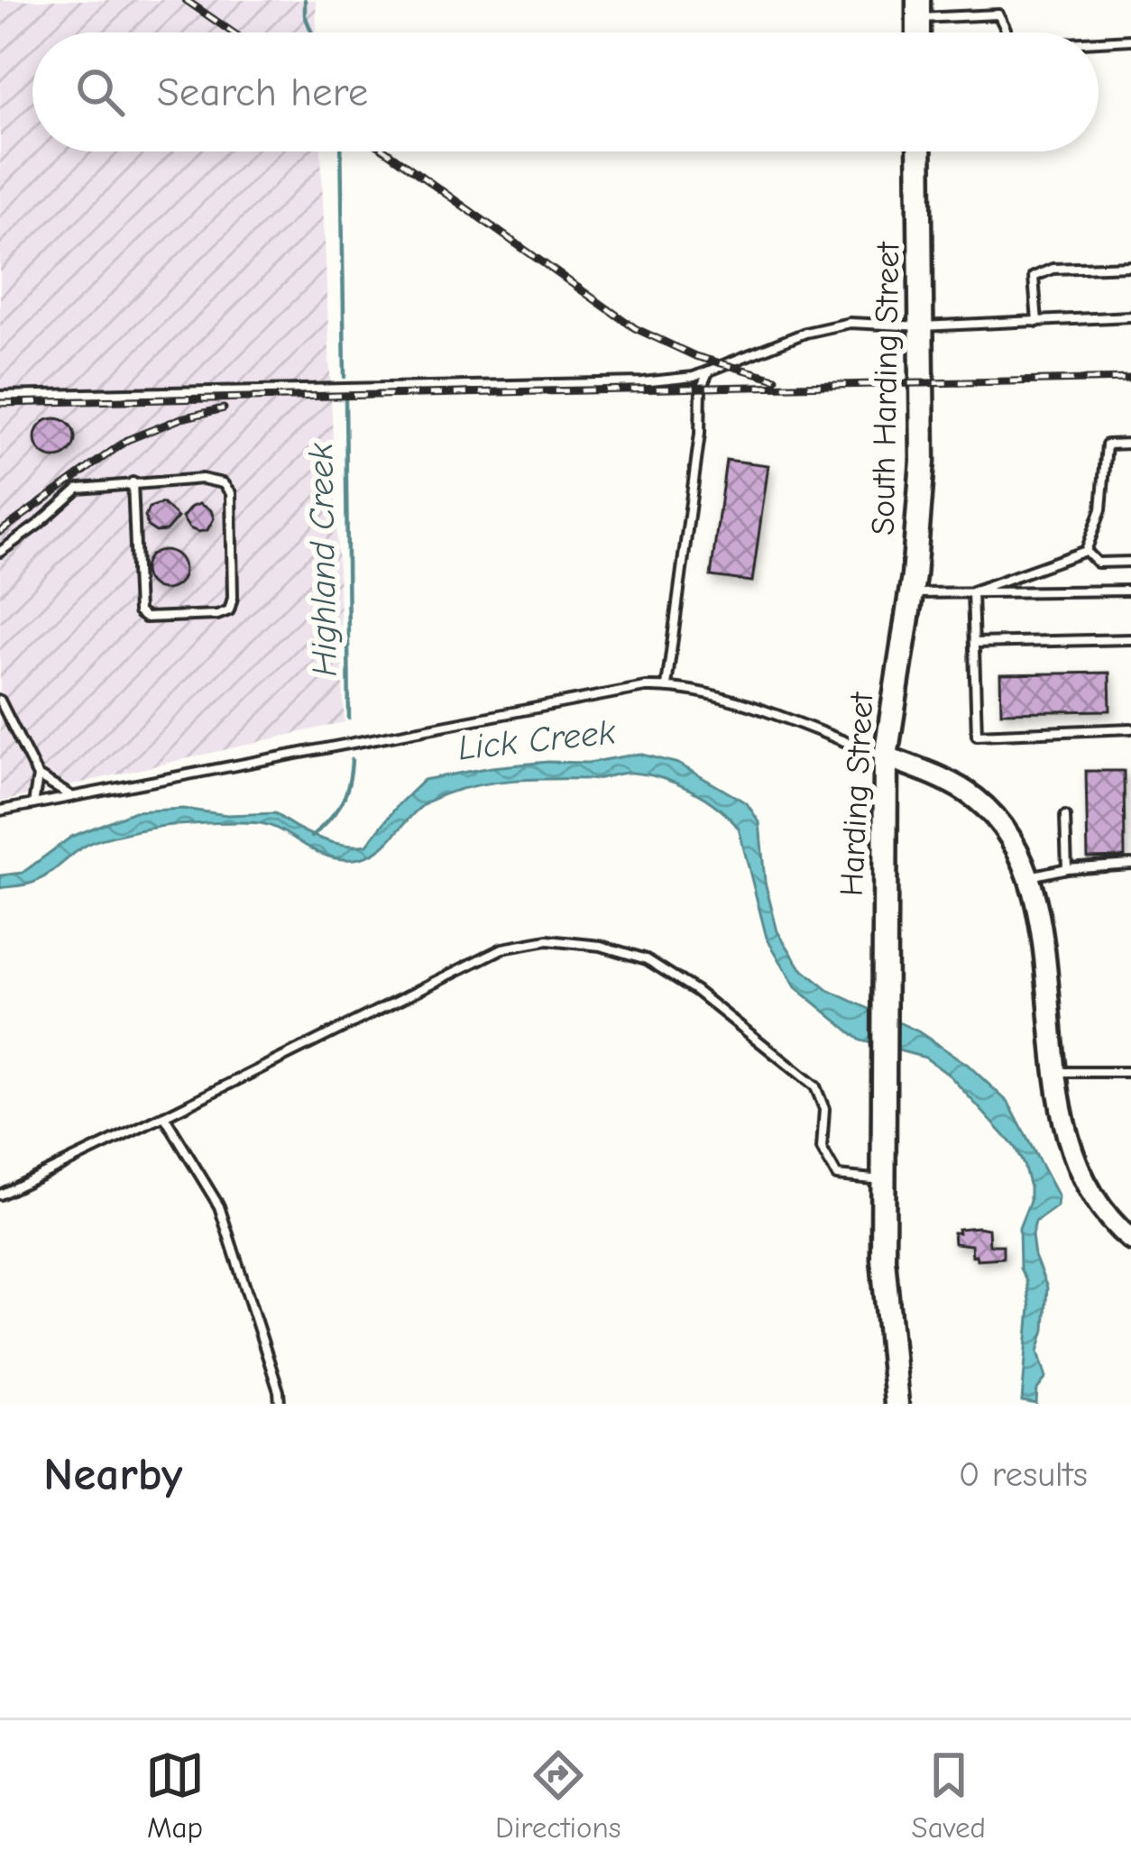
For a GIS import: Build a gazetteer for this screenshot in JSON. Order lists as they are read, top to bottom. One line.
{"streets":{"main road":["South Harding Street","Harding Street"]},"crossings":[["South Harding Street","Harding Street"]],"water":["Highland Creek","Lick Creek"],"page":{"search":"Search here","heading":["Nearby","0 results"],"nav":["Map","Directions","Saved"]}}
